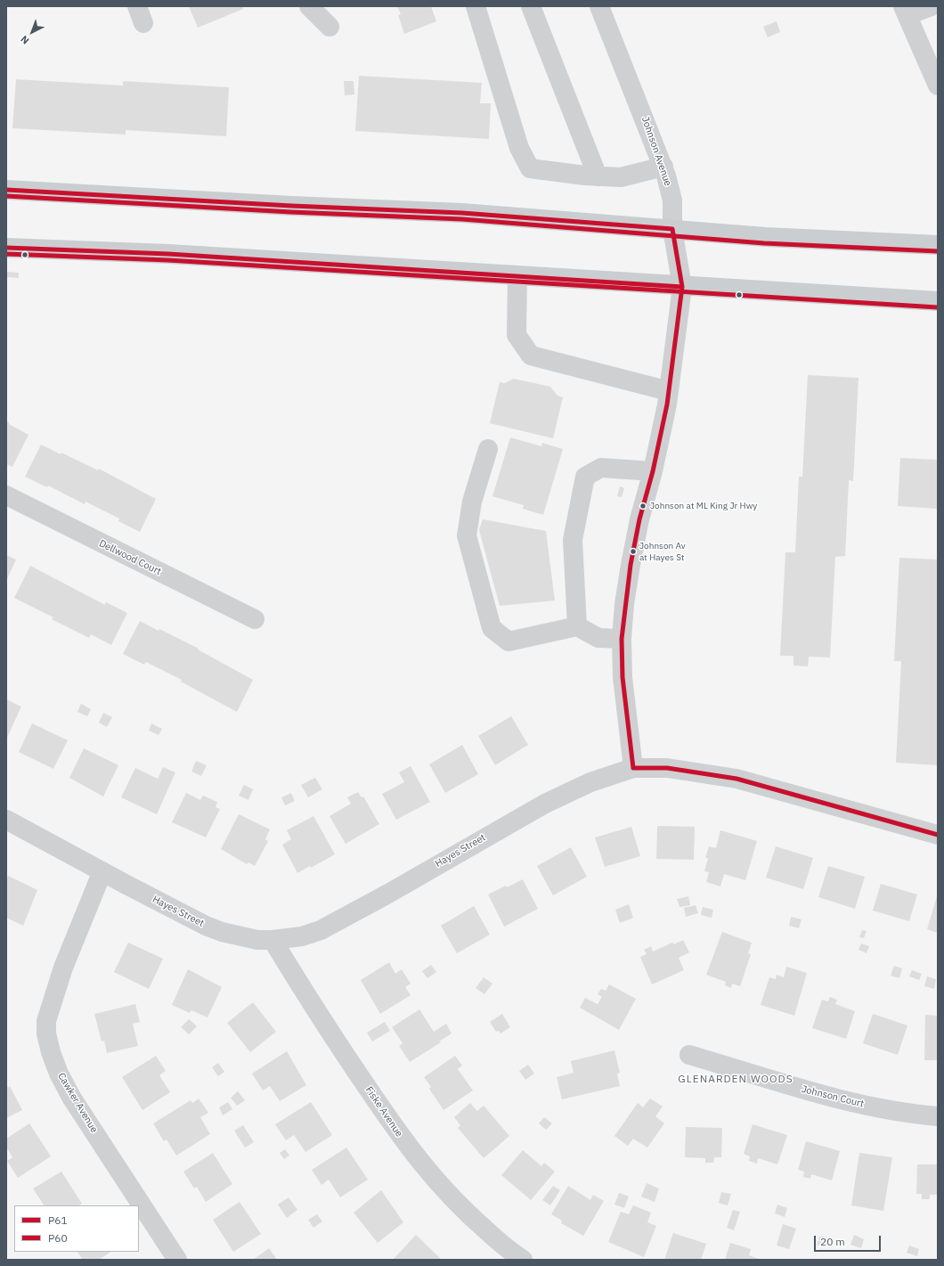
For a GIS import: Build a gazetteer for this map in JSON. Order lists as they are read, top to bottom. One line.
{"streets":{"street":["Johnson Avenue","Dellwood Court","Hayes Street","Johnson Court","Cawker Avenue","Fiske Avenue"]},"crossings":[["Johnson Avenue","Hayes Street"],["Hayes Street","Cawker Avenue"],["Hayes Street","Fiske Avenue"]],"districts":["GLENARDEN WOODS"],"places":["Johnson at ML King Jr Hwy","Johnson Av at Hayes St"],"lines":["transit line P61","transit line P60"],"legend":["P61","P60"],"scale_bar":"20 m","north":"bottom left"}
